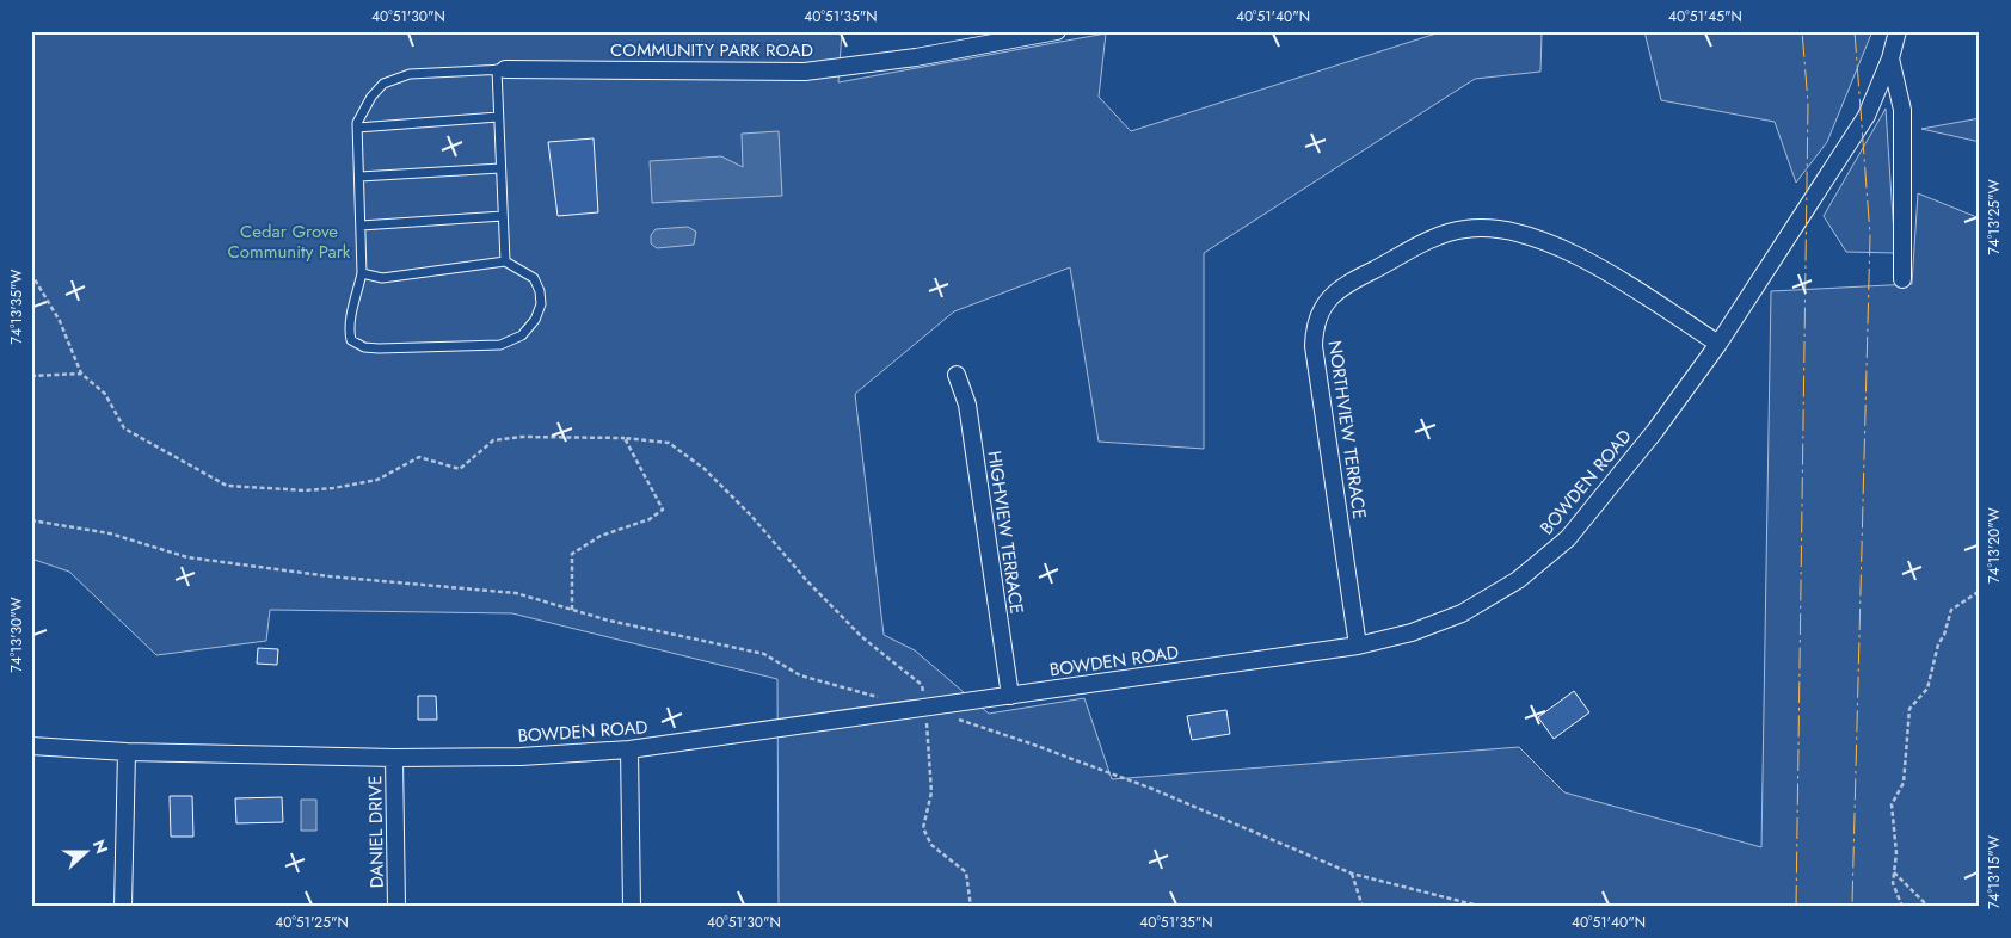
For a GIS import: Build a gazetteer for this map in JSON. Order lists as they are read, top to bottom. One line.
{"streets":{"street":["COMMUNITY PARK ROAD","NORTHVIEW TERRACE","BOWDEN ROAD","HIGHVIEW TERRACE","DANIEL DRIVE"]},"crossings":[["NORTHVIEW TERRACE","BOWDEN ROAD"],["BOWDEN ROAD","HIGHVIEW TERRACE"],["BOWDEN ROAD","DANIEL DRIVE"]],"parks":["Cedar Grove Community Park"],"north":"right","coordinates":["40°51'30\"N","40°51'35\"N","40°51'40\"N","40°51'45\"N","74°13'25\"W","74°13'35\"W","74°13'20\"W","74°13'30\"W","74°13'15\"W","40°51'25\"N"]}
